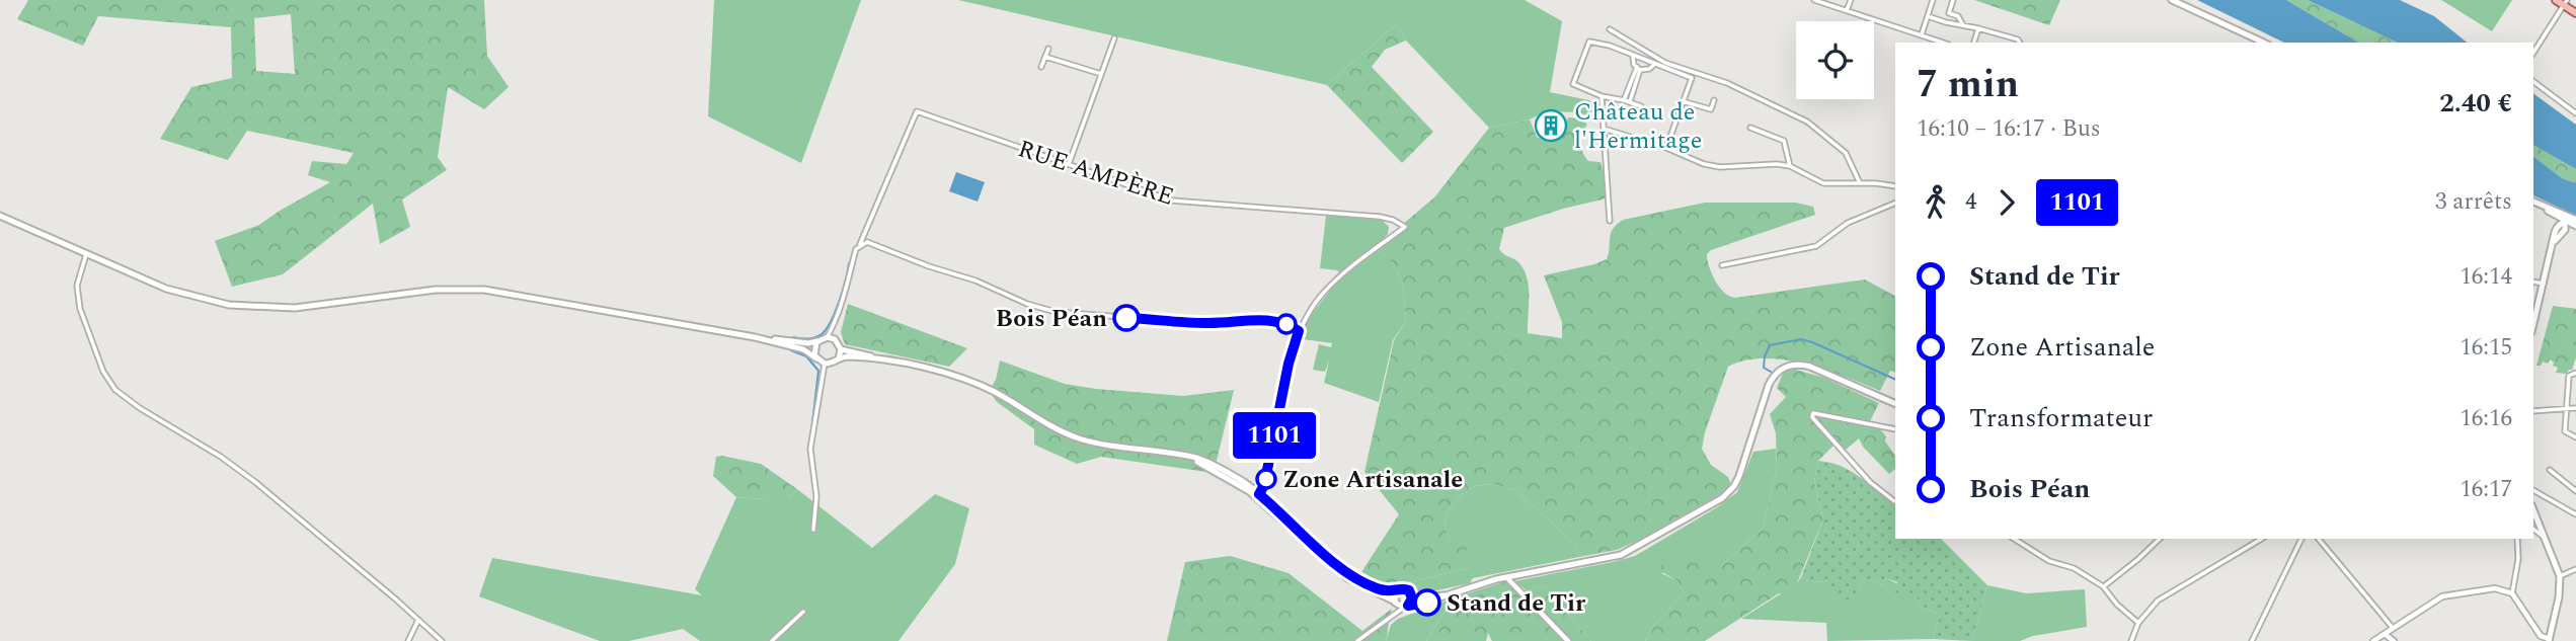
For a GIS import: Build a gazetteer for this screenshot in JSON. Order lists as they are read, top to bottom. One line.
{"streets":{"street":["RUE AMPÈRE"]},"places":{"building":["Château de l'Hermitage"],"other":["Bois Péan","Zone Artisanale","Stand de Tir"]},"lines":["bus line 1101"],"page":{"on_map":"1101","heading":["7 min","16:10 – 16:17 · Bus","2.40 €"],"legs":["4","1101","3 arrêts"],"list":[{"name":"Stand de Tir","value":"16:14"},{"name":"Zone Artisanale","value":"16:15"},{"name":"Transformateur","value":"16:16"},{"name":"Bois Péan","value":"16:17"}]}}
